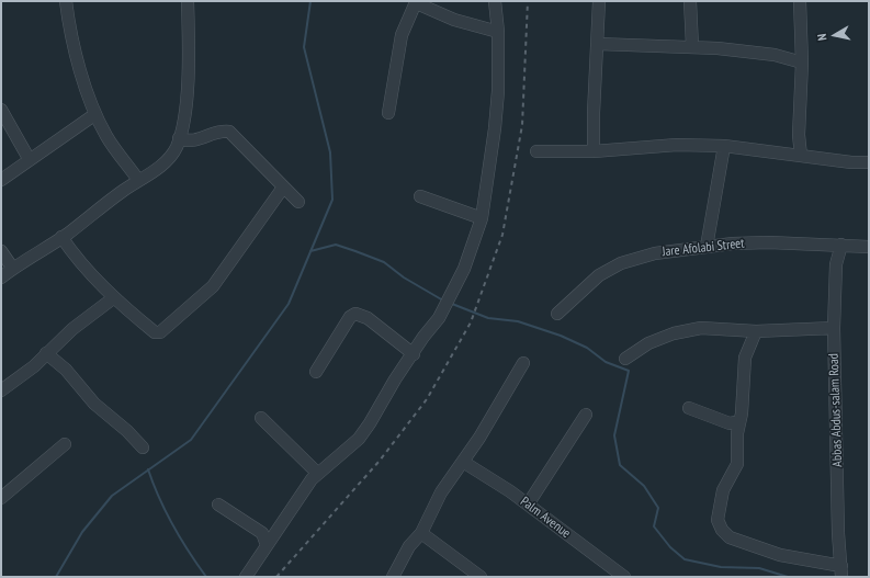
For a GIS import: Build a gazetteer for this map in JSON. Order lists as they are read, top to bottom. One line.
{"streets":{"street":["Jare Afolabi Street","Abbas Abdus-salam Road","Palm Avenue"]},"crossings":[["Jare Afolabi Street","Abbas Abdus-salam Road"]],"north":"left"}
